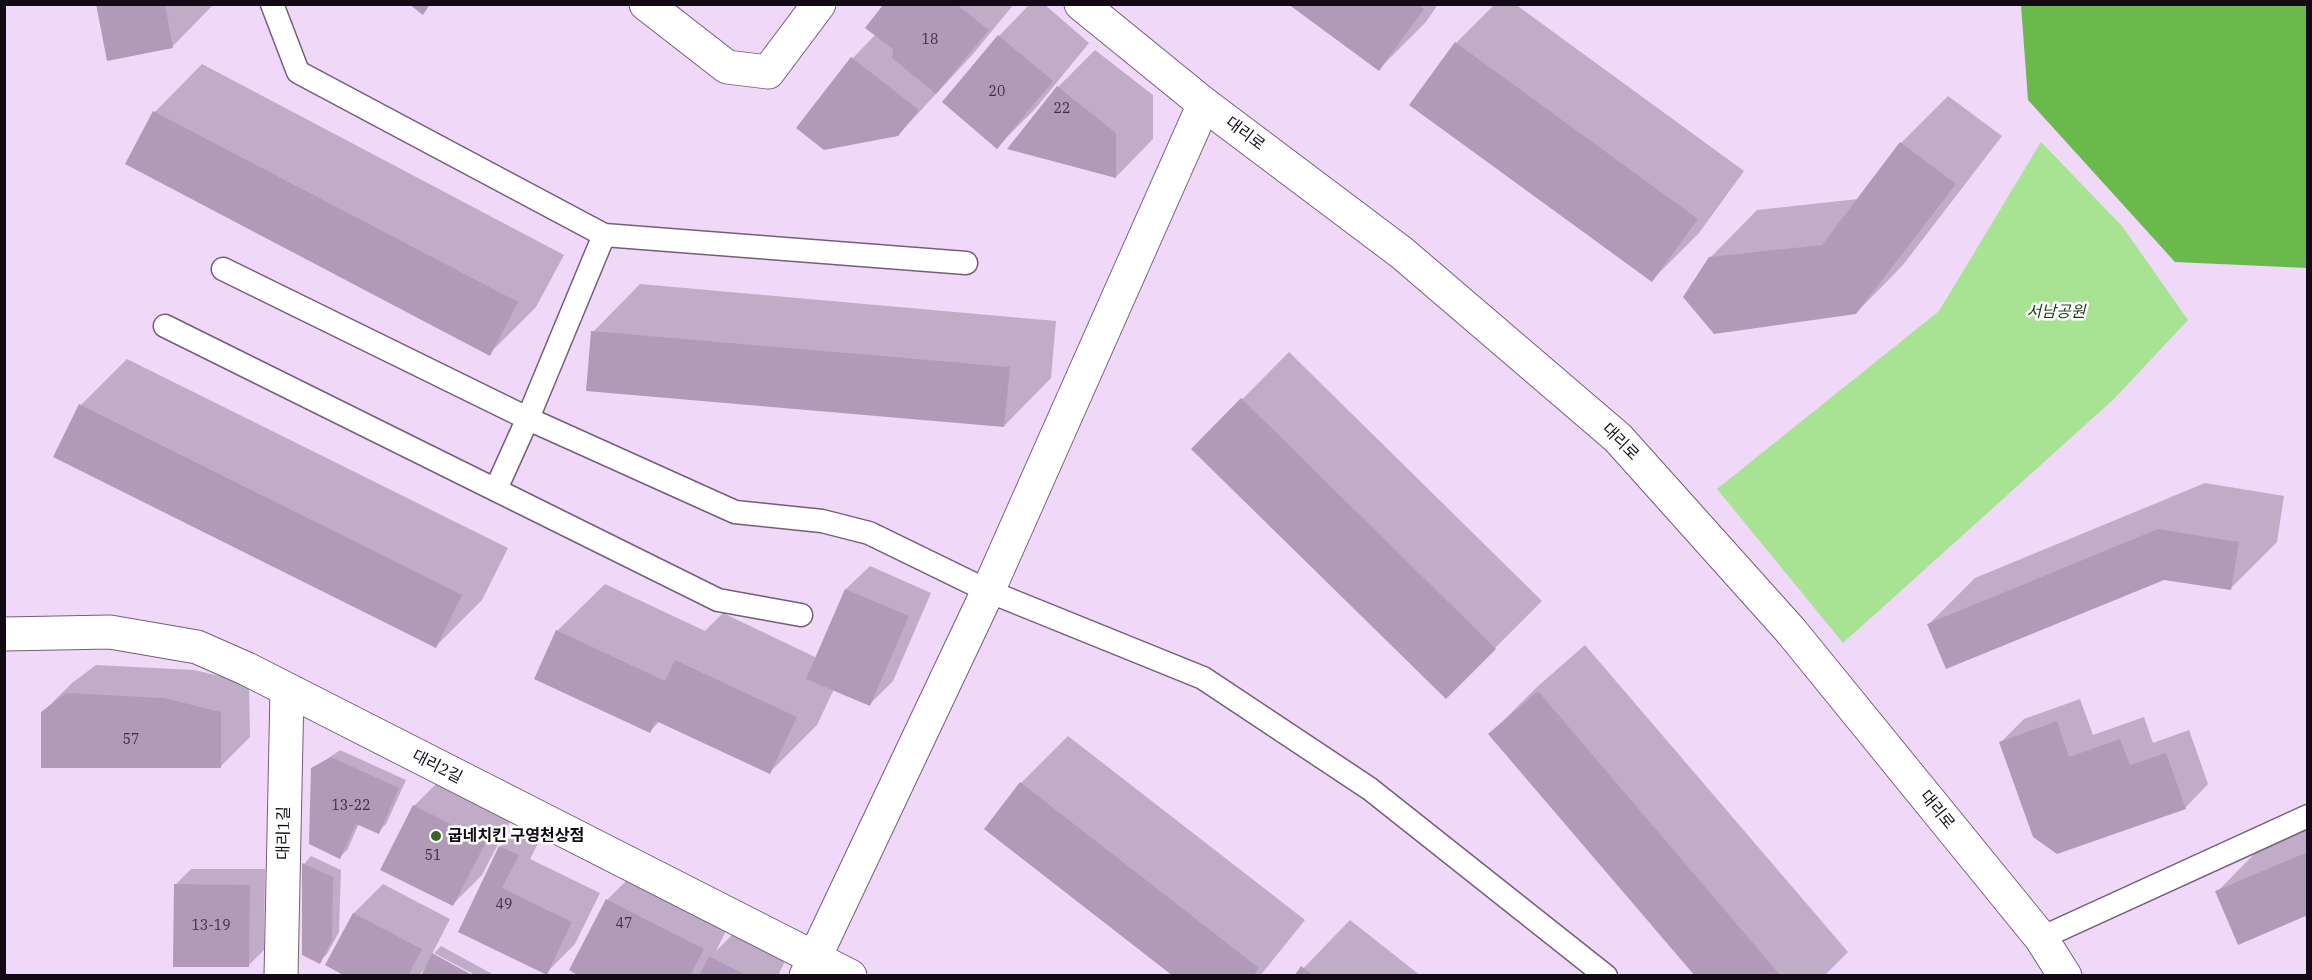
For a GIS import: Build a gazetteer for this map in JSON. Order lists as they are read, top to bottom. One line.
{"streets":{"street":["대리로","대리2길","대리1길"]},"crossings":[["대리2길","대리1길"]],"parks":["서남공원"],"places":["굽네치킨 구영천상점"],"house_numbers":["18","20","22","57","13-22","51","49","47","13-19"]}
